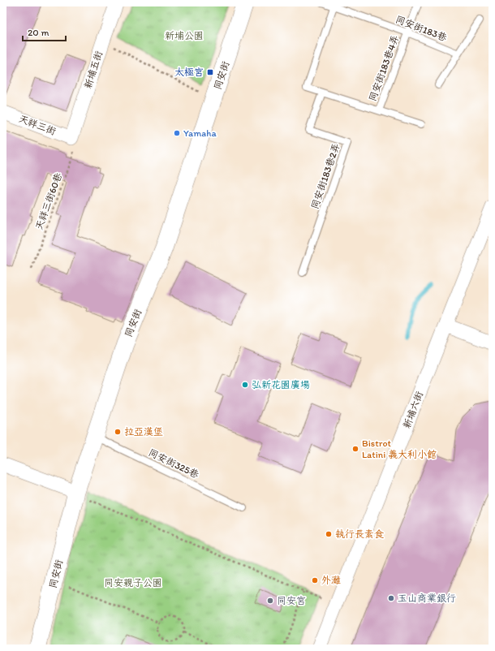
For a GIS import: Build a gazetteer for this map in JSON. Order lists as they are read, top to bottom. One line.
{"streets":{"street":["新埔五街","同安街","天祥三街","新埔六街"],"lane":["同安街183巷","同安街183巷4弄","同安街183巷2弄","同安街325巷"],"path":["天祥三街60巷"]},"crossings":[["同安街183巷","同安街183巷4弄"],["新埔五街","天祥三街"],["新埔五街","天祥三街60巷"],["同安街","同安街325巷"],["天祥三街","天祥三街60巷"]],"parks":["新埔公園","同安親子公園"],"places":{"transit":["太極宮"],"other":["Yamaha","弘新花園廣場","拉亞漢堡","Bistrot Latini 義大利小館","執行長素食","外灘","玉山商業銀行","同安宮"]},"scale_bar":"20 m"}
